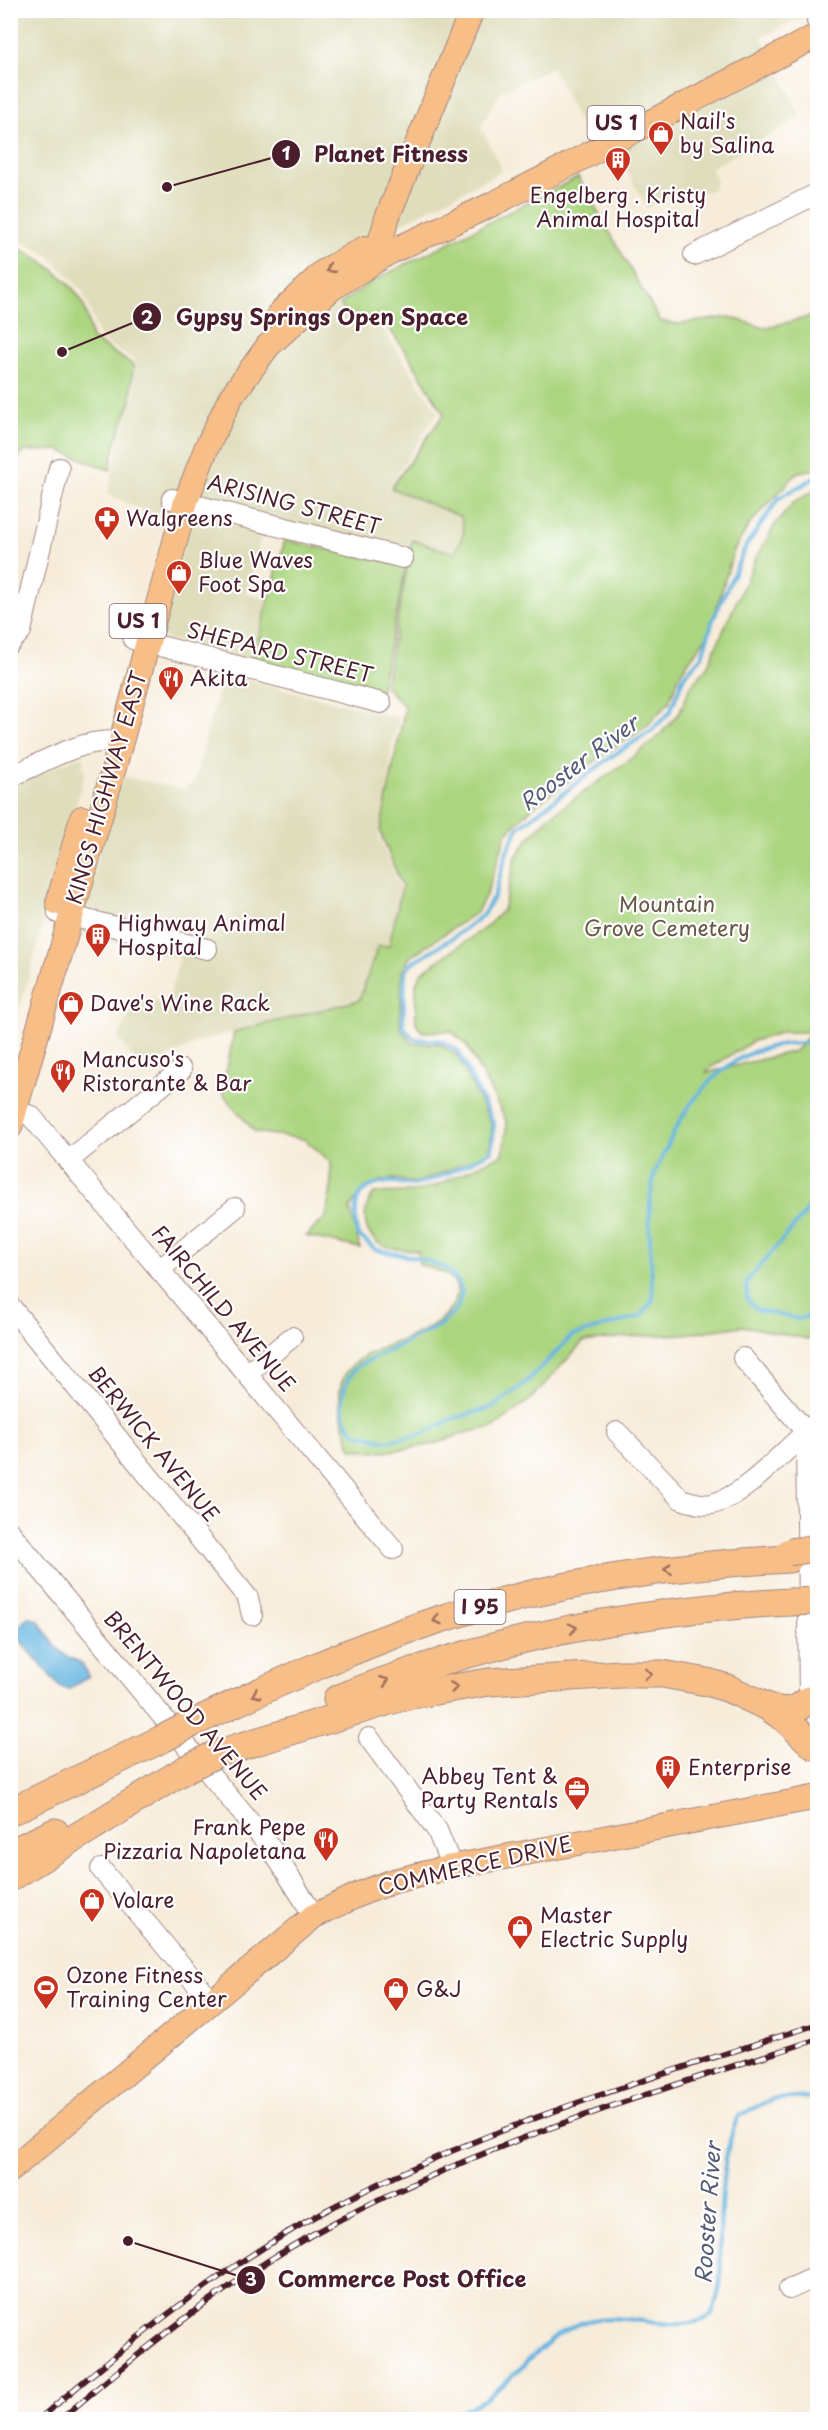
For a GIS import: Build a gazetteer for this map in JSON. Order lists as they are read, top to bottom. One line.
{"streets":{"highway":["I 95"],"main road":["US 1","KINGS HIGHWAY EAST","COMMERCE DRIVE"],"street":["ARISING STREET","SHEPARD STREET","FAIRCHILD AVENUE","BERWICK AVENUE","BRENTWOOD AVENUE"]},"crossings":[["ARISING STREET","KINGS HIGHWAY EAST"],["SHEPARD STREET","KINGS HIGHWAY EAST"],["KINGS HIGHWAY EAST","FAIRCHILD AVENUE"],["BRENTWOOD AVENUE","COMMERCE DRIVE"]],"water":["Rooster River"],"parks":["Mountain Grove Cemetery"],"places":{"shop":["Nail's by Salina","Blue Waves Foot Spa","Dave's Wine Rack","Volare","Master Electric Supply","G&J"],"building":["Engelberg . Kristy Animal Hospital","Highway Animal Hospital","Enterprise"],"other":["Planet Fitness","Gypsy Springs Open Space","Commerce Post Office"],"pharmacy":["Walgreens"],"restaurant":["Akita","Mancuso's Ristorante & Bar","Frank Pepe Pizzaria Napoletana"],"office":["Abbey Tent & Party Rentals"],"sports":["Ozone Fitness Training Center"]}}
